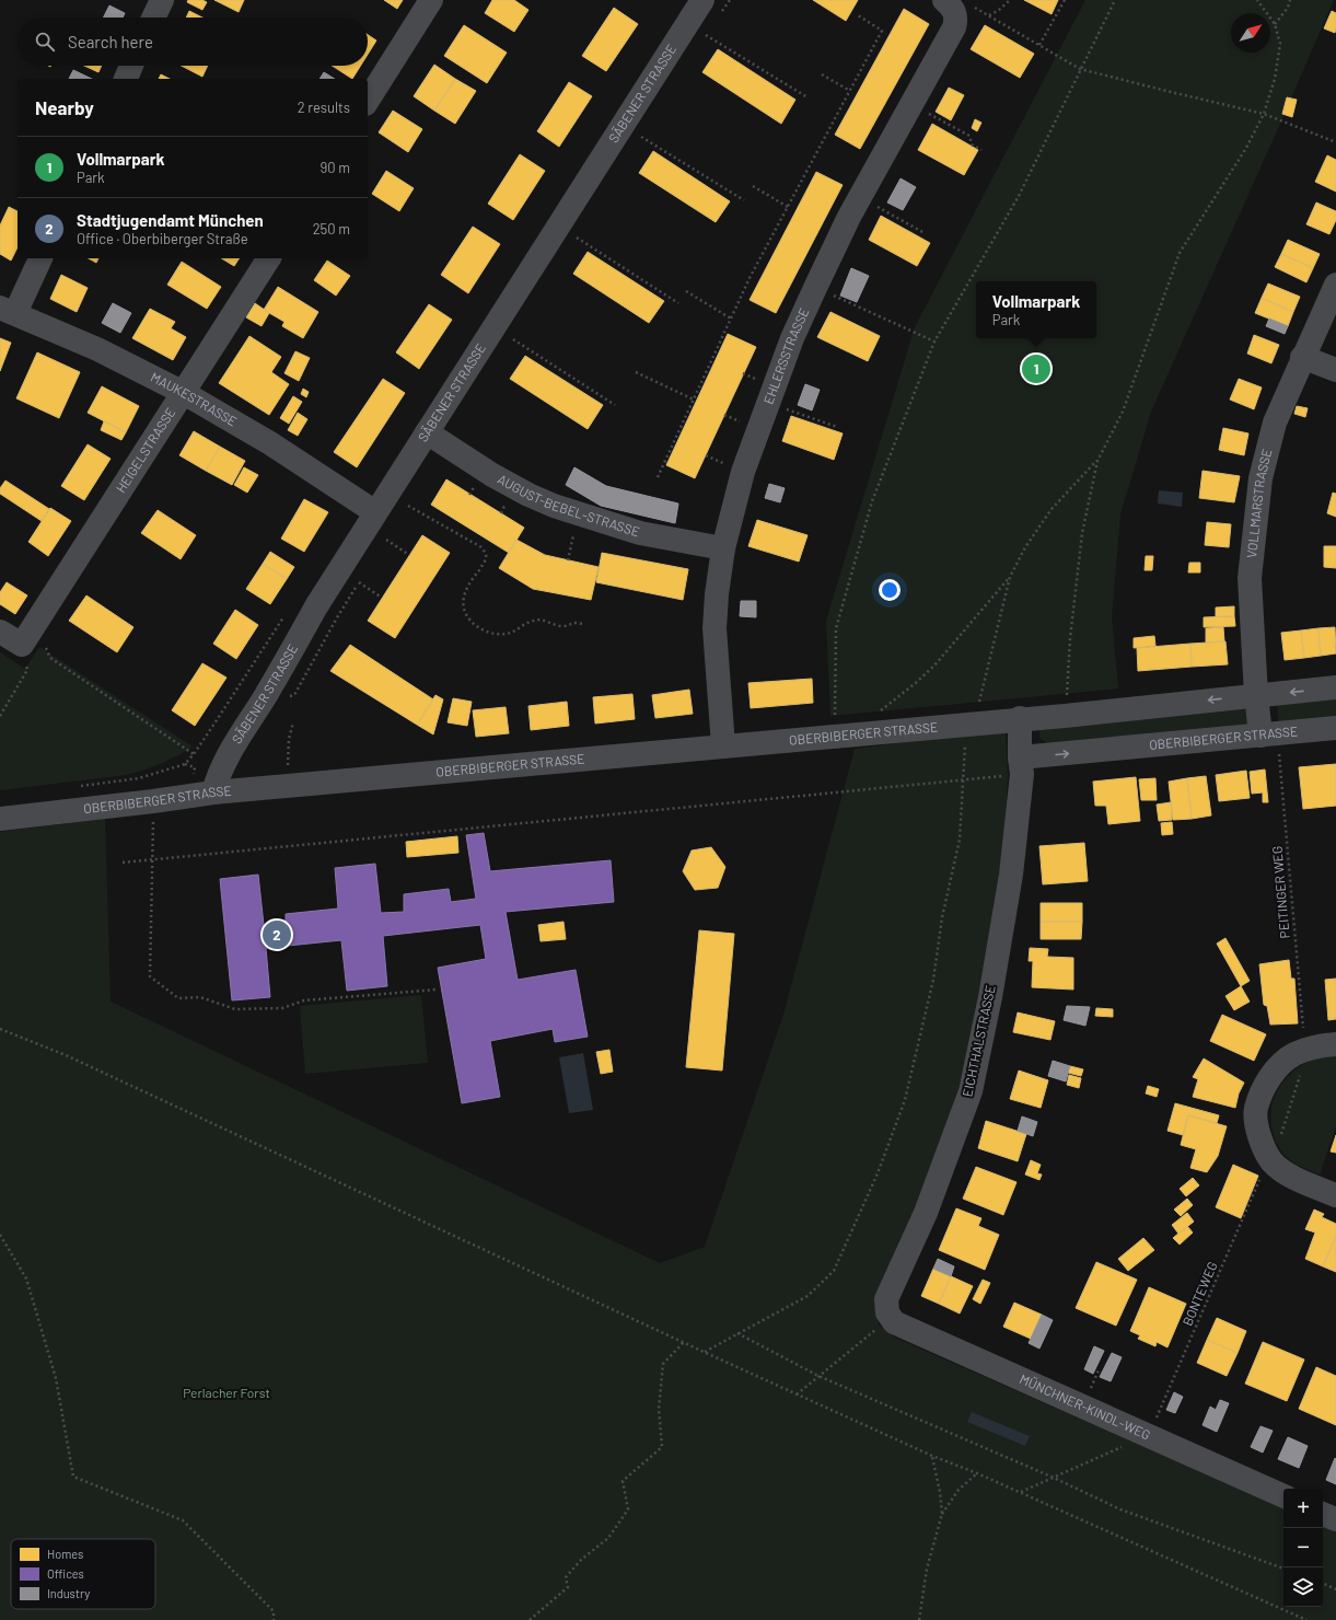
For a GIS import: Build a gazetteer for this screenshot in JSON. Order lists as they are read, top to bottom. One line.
{"streets":{"street":["SÄBENER STRASSE","EHLERSSTRASSE","MAUKESTRASSE","HEIGELSTRASSE","VOLLMARSTRASSE","AUGUST-BEBEL-STRASSE","OBERBIBERGER STRASSE","EICHTHALSTRASSE","MÜNCHNER-KINDL-WEG"],"path":["PEITINGER WEG","BONTEWEG"]},"crossings":[["SÄBENER STRASSE","MAUKESTRASSE"],["SÄBENER STRASSE","AUGUST-BEBEL-STRASSE"],["SÄBENER STRASSE","OBERBIBERGER STRASSE"],["EHLERSSTRASSE","AUGUST-BEBEL-STRASSE"],["EHLERSSTRASSE","OBERBIBERGER STRASSE"],["MAUKESTRASSE","HEIGELSTRASSE"],["VOLLMARSTRASSE","OBERBIBERGER STRASSE"],["VOLLMARSTRASSE","PEITINGER WEG"],["OBERBIBERGER STRASSE","PEITINGER WEG"],["OBERBIBERGER STRASSE","EICHTHALSTRASSE"],["PEITINGER WEG","BONTEWEG"],["EICHTHALSTRASSE","MÜNCHNER-KINDL-WEG"],["BONTEWEG","MÜNCHNER-KINDL-WEG"]],"parks":["Perlacher Forst"],"legend":["Homes","Offices","Industry"],"north":"top right","page":{"search":"Search here","heading":["Nearby","2 results"],"list":[{"mark":"1","name":"Vollmarpark","note":"Park","value":"90 m"},{"mark":"2","name":"Stadtjugendamt München","note":"Office · Oberbiberger Straße","value":"250 m"}],"popup":["Vollmarpark","Park"],"pins":["1","2"],"map_buttons":["+","−"]}}
